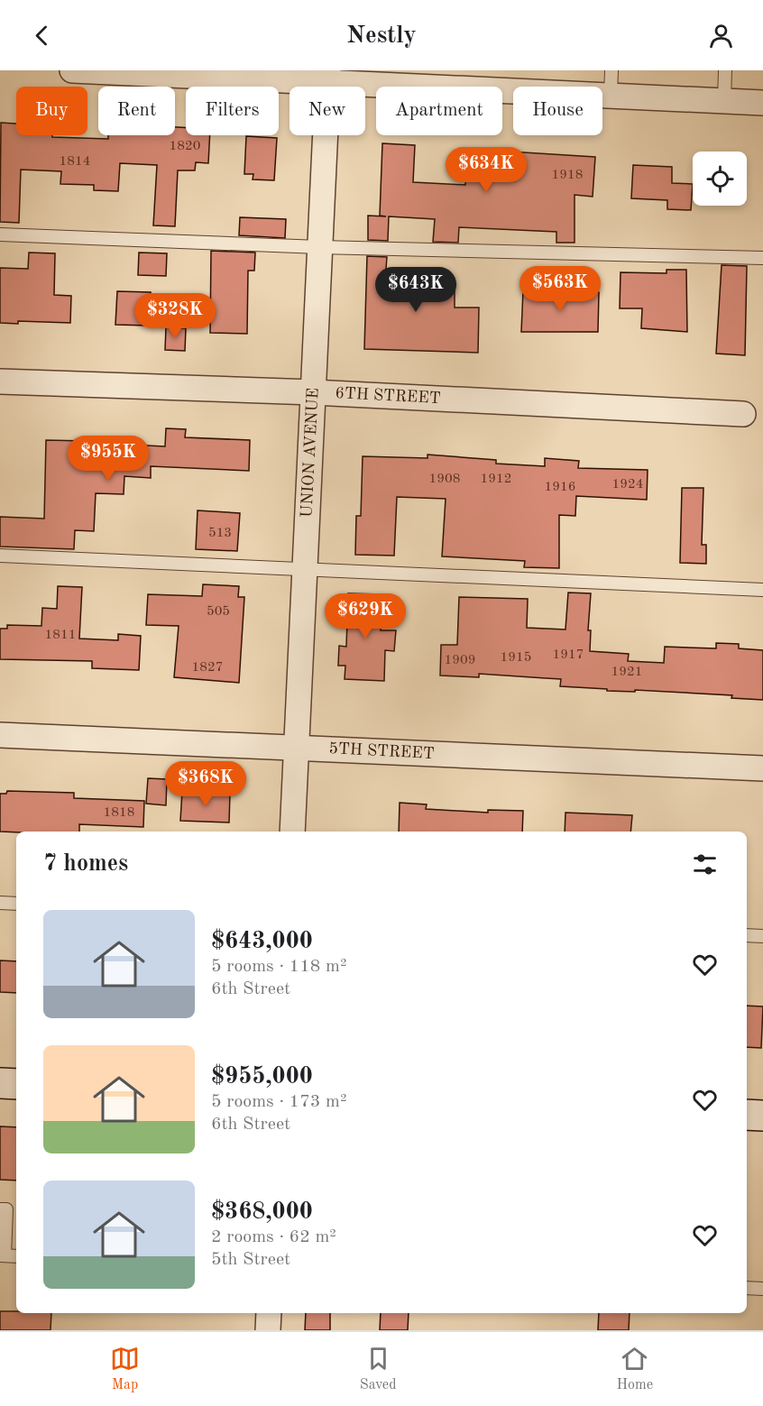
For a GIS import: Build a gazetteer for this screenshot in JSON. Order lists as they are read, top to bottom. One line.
{"streets":{"street":["6TH STREET","UNION AVENUE","5TH STREET"]},"crossings":[["6TH STREET","UNION AVENUE"],["UNION AVENUE","5TH STREET"]],"house_numbers":["1820","1814","1918","1908","1912","1924","1916","513","505","1811","1917","1915","1909","1827","1921","1818"],"page":{"header":"Nestly","chip":["Buy","Rent","Filters","New","Apartment","House"],"price":["$634K","$563K","$643K","$328K","$955K","$629K","$368K"],"heading":"7 homes","list":[{"name":"$643,000","note":"5 rooms · 118 m² · 6th Street"},{"name":"$955,000","note":"5 rooms · 173 m² · 6th Street"},{"name":"$368,000","note":"2 rooms · 62 m² · 5th Street"}],"tabs":["Map","Saved","Home"]}}
